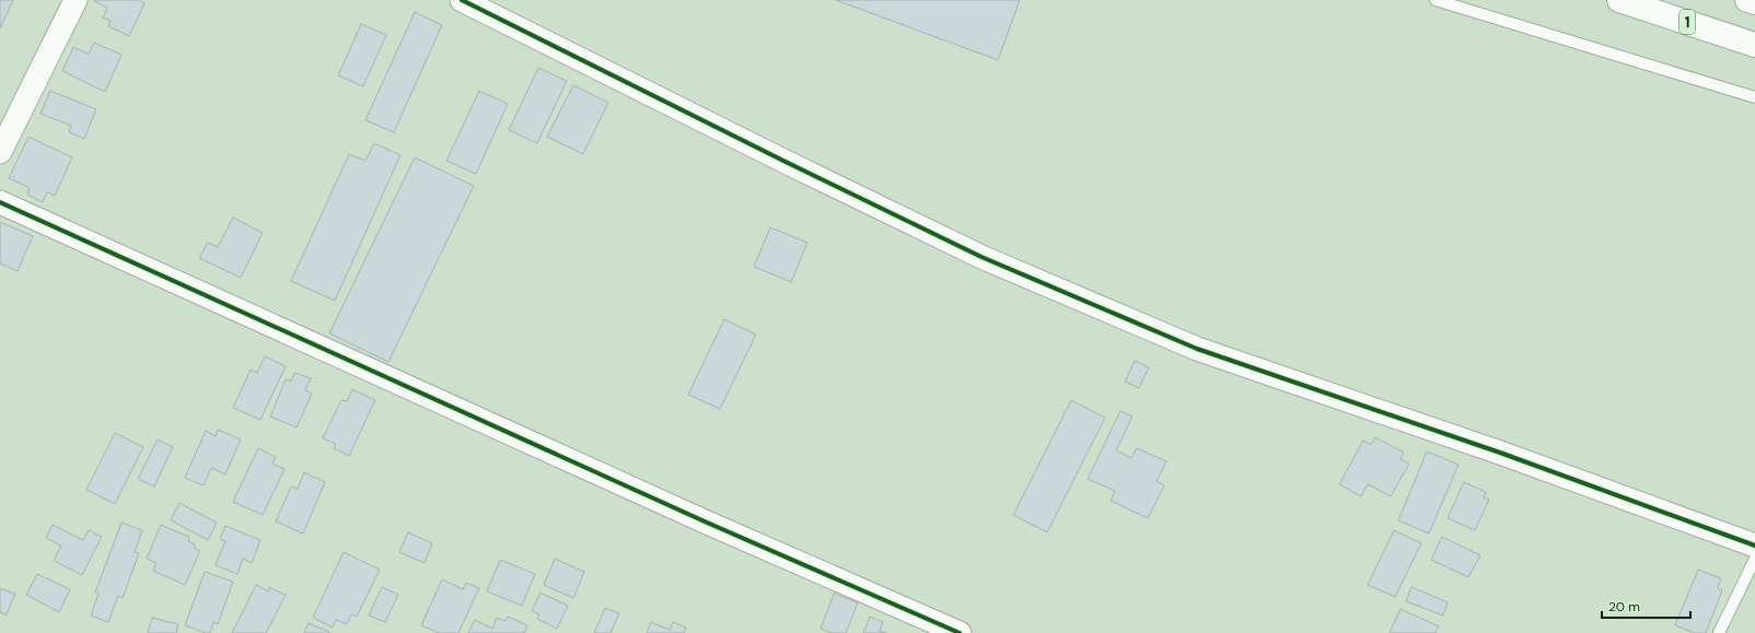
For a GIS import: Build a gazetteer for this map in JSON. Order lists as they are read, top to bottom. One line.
{"streets":{"highway":["1"]},"scale_bar":"20 m"}
